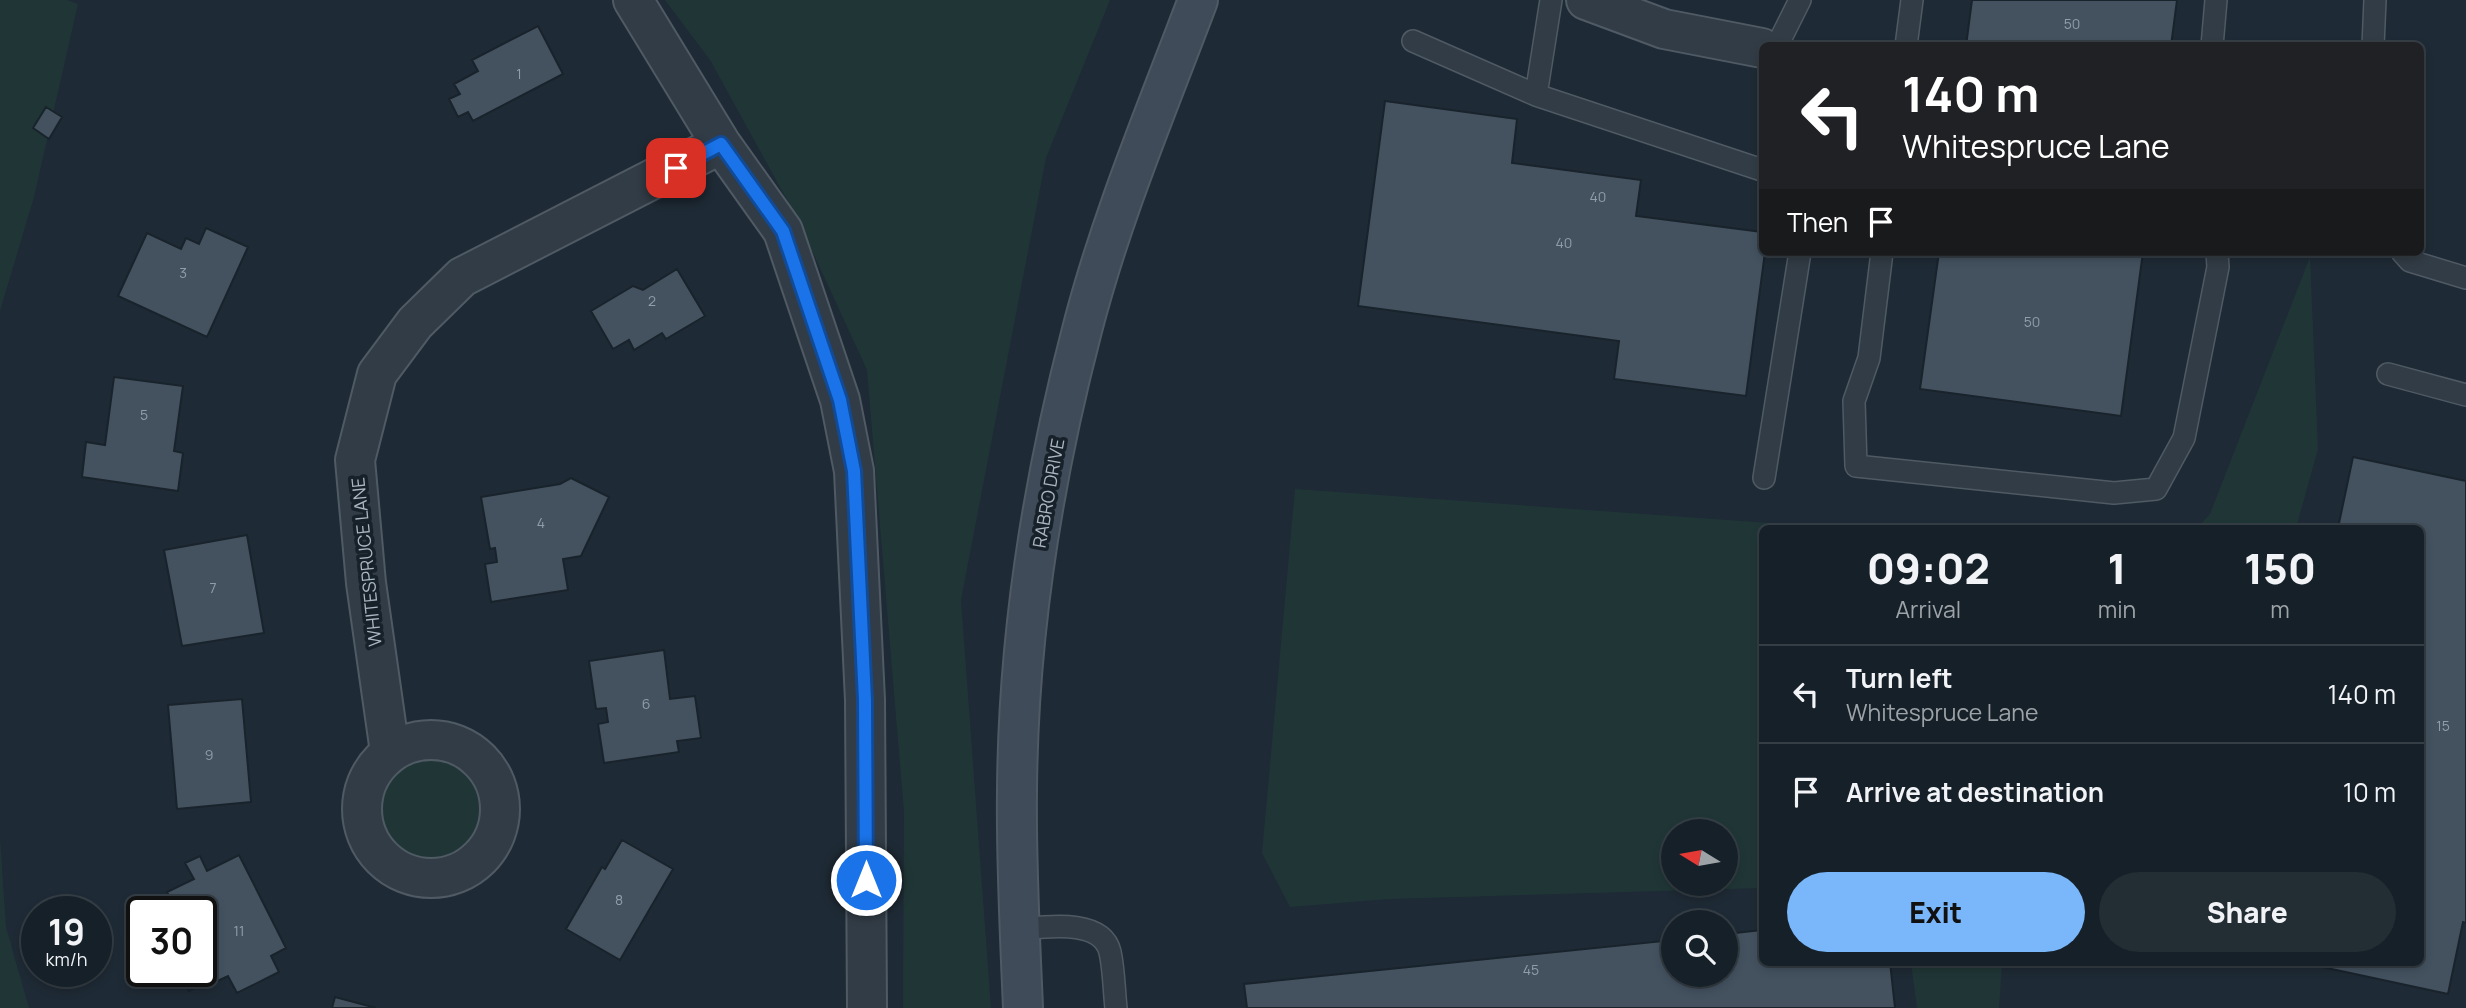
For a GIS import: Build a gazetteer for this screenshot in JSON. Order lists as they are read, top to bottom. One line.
{"streets":{"main road":["RABRO DRIVE"],"street":["WHITESPRUCE LANE"]},"house_numbers":["50","1","40","40","3","2","50","5","4","7","6","15","9","8","11","45"],"north":"left","page":{"turn":["140 m","Whitespruce Lane"],"then":"Then","eta":["09:02","Arrival","1","min","150","m"],"list":[{"name":"Turn left","note":"Whitespruce Lane","value":"140 m"},{"name":"Arrive at destination","value":"10 m"}],"buttons":["Exit","Share"],"speed":"19 km/h","limit":"30"}}
